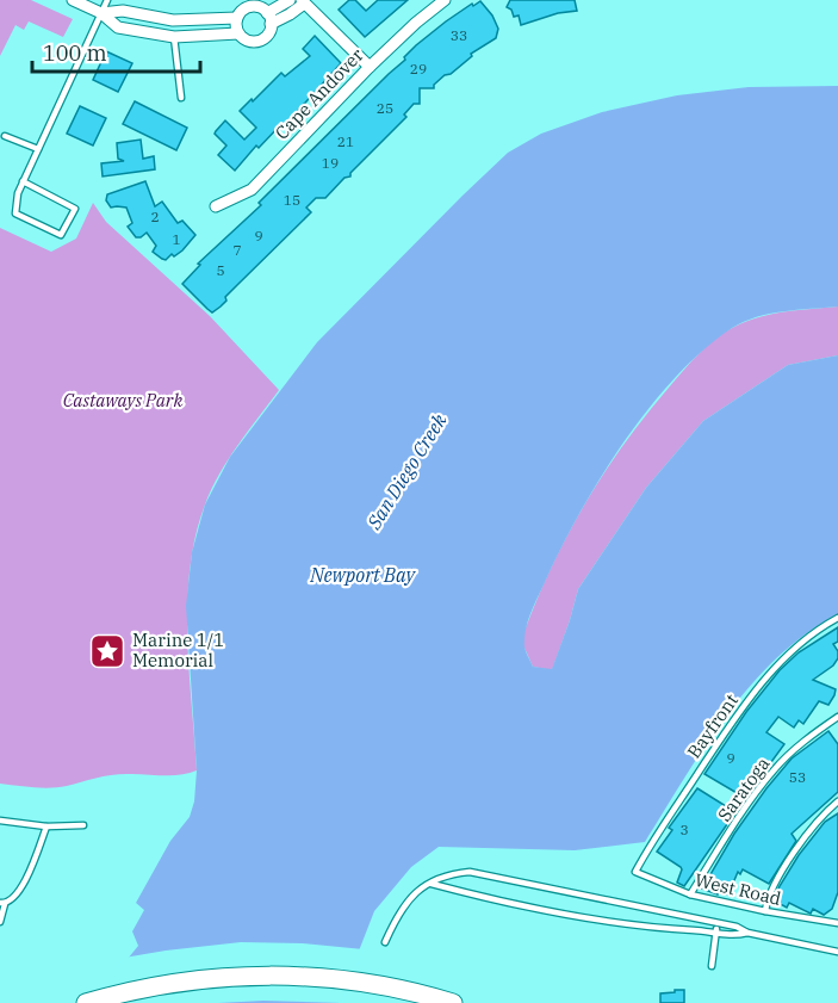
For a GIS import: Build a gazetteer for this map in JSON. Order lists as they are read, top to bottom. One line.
{"streets":{"street":["Cape Andover"],"lane":["Bayfront","Saratoga","West Road"]},"crossings":[["Bayfront","West Road"],["Saratoga","West Road"]],"water":["San Diego Creek","Newport Bay"],"parks":["Castaways Park"],"places":{"place":["Marine 1/1 Memorial"]},"house_numbers":["33","29","25","21","19","15","2","9","1","7","5","9","53","3"],"scale_bar":"100 m"}
